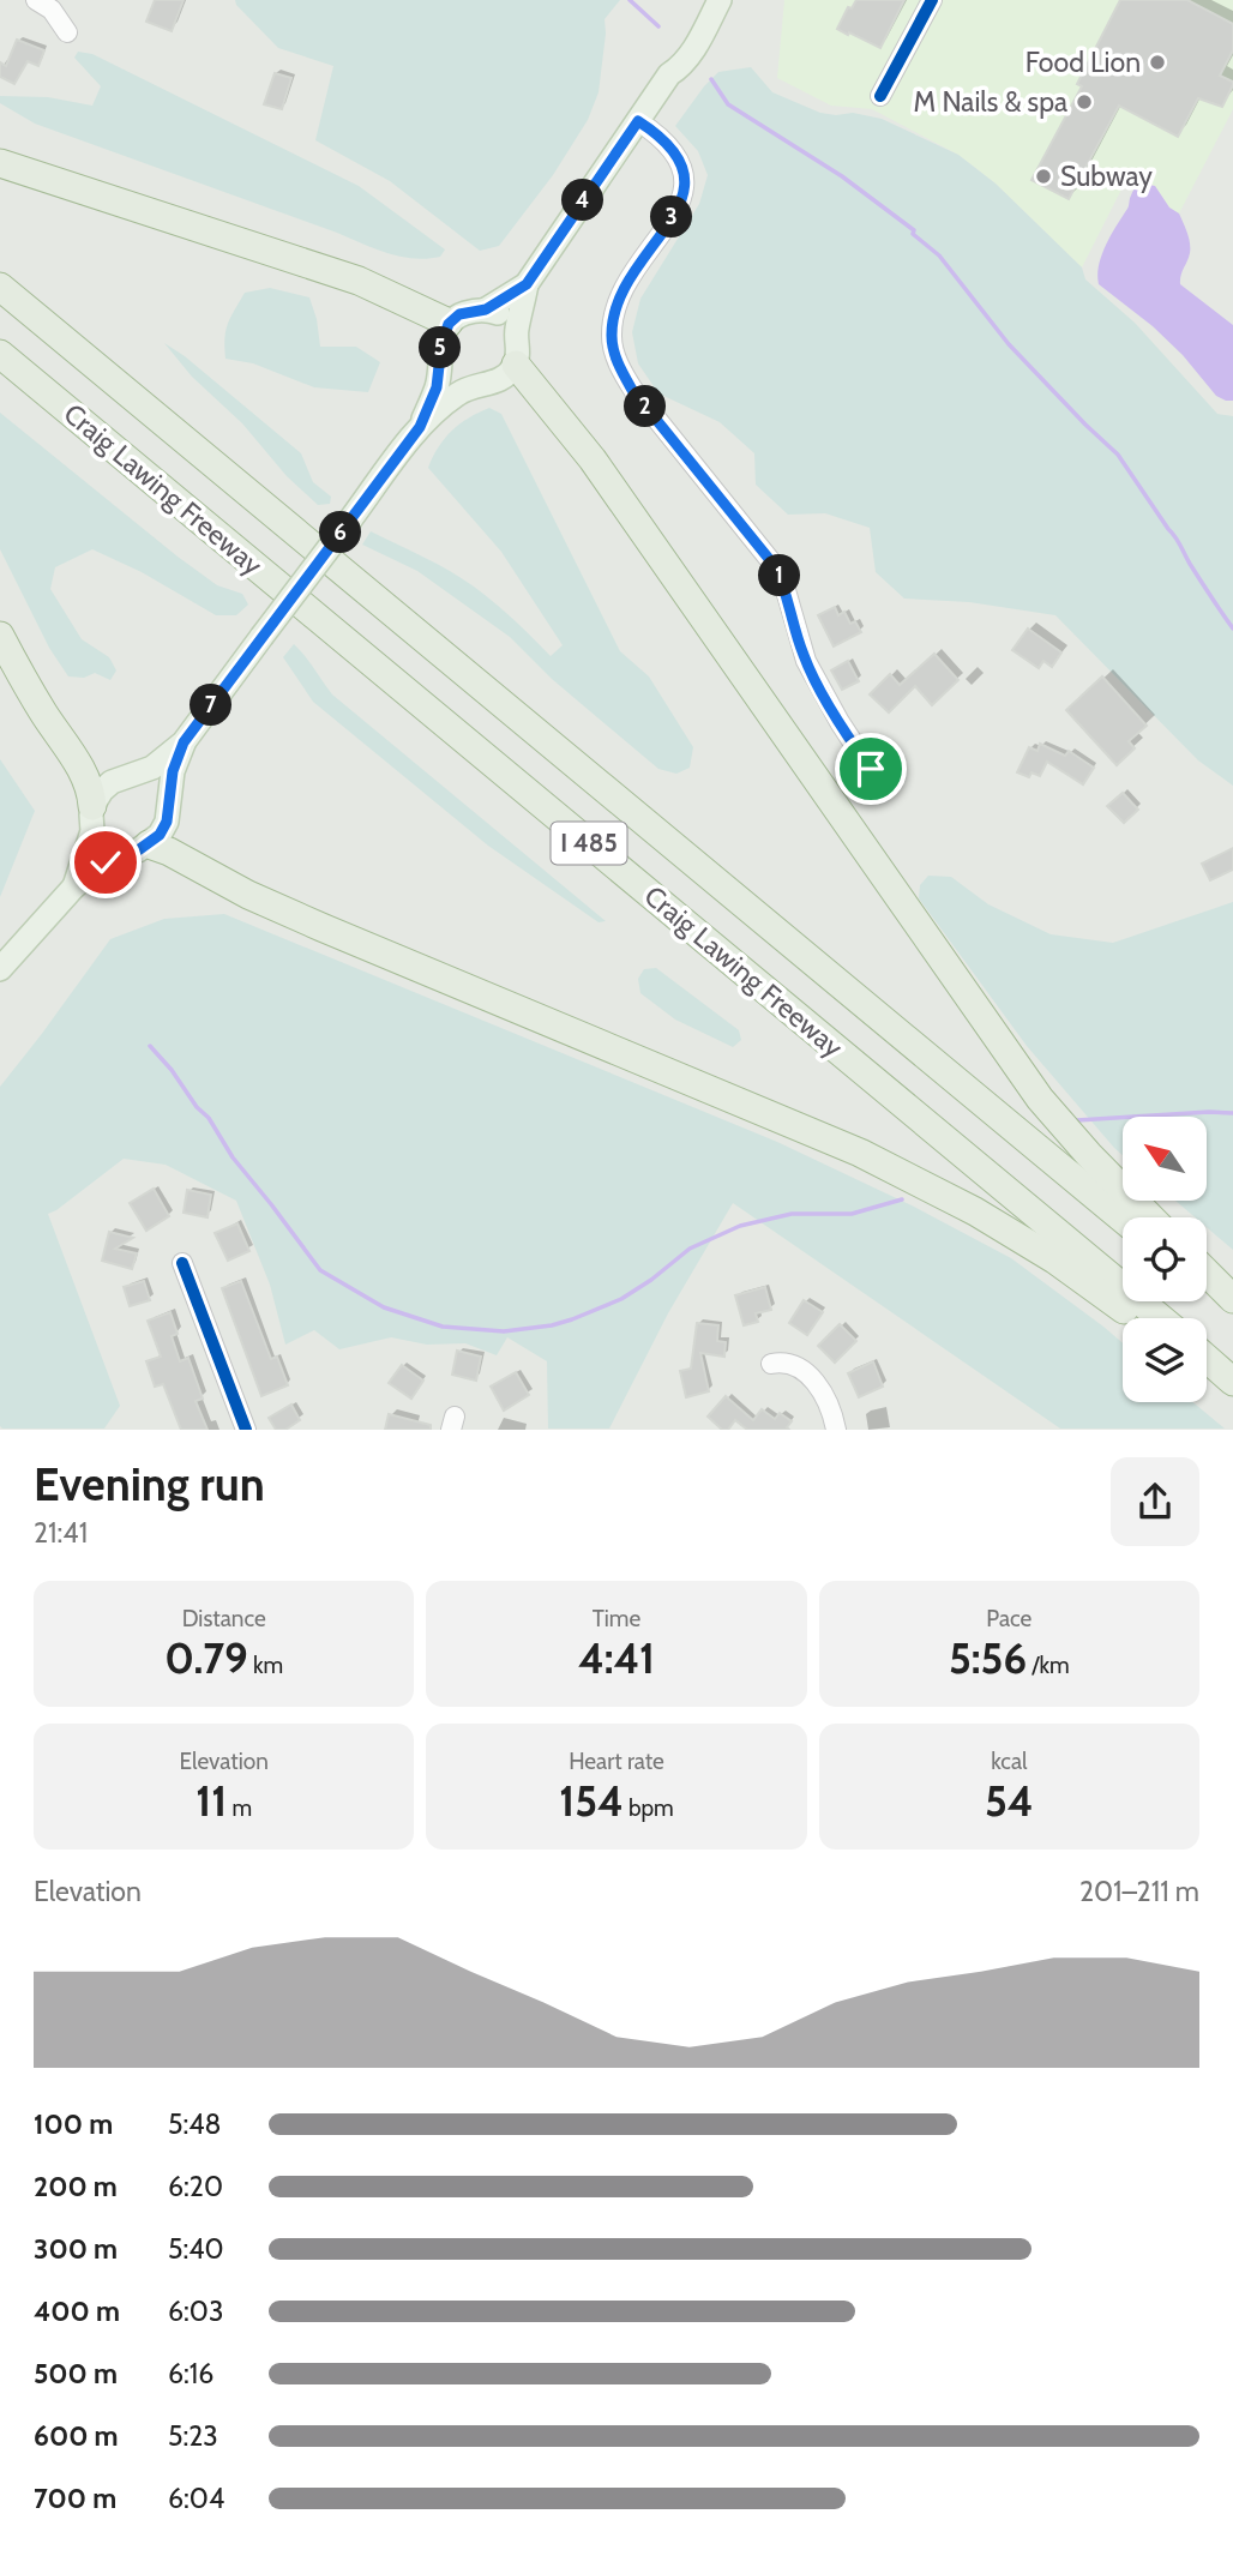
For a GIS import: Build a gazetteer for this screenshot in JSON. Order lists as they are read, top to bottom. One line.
{"streets":{"highway":["Craig Lawing Freeway","I 485"]},"places":["Food Lion","M Nails & spa","Subway"],"north":"top left","page":{"pins":["4","3","5","2","6","1","7"],"heading":["Evening run","21:41"],"stats":[["Distance","0.79 km"],["Time","4:41"],["Pace","5:56 /km"],["Elevation","11 m"],["Heart rate","154 bpm"],["kcal","54"]],"chart":["Elevation","201–211 m"],"list":[{"name":"100 m","note":"5:48"},{"name":"200 m","note":"6:20"},{"name":"300 m","note":"5:40"},{"name":"400 m","note":"6:03"},{"name":"500 m","note":"6:16"},{"name":"600 m","note":"5:23"},{"name":"700 m","note":"6:04"}]}}
